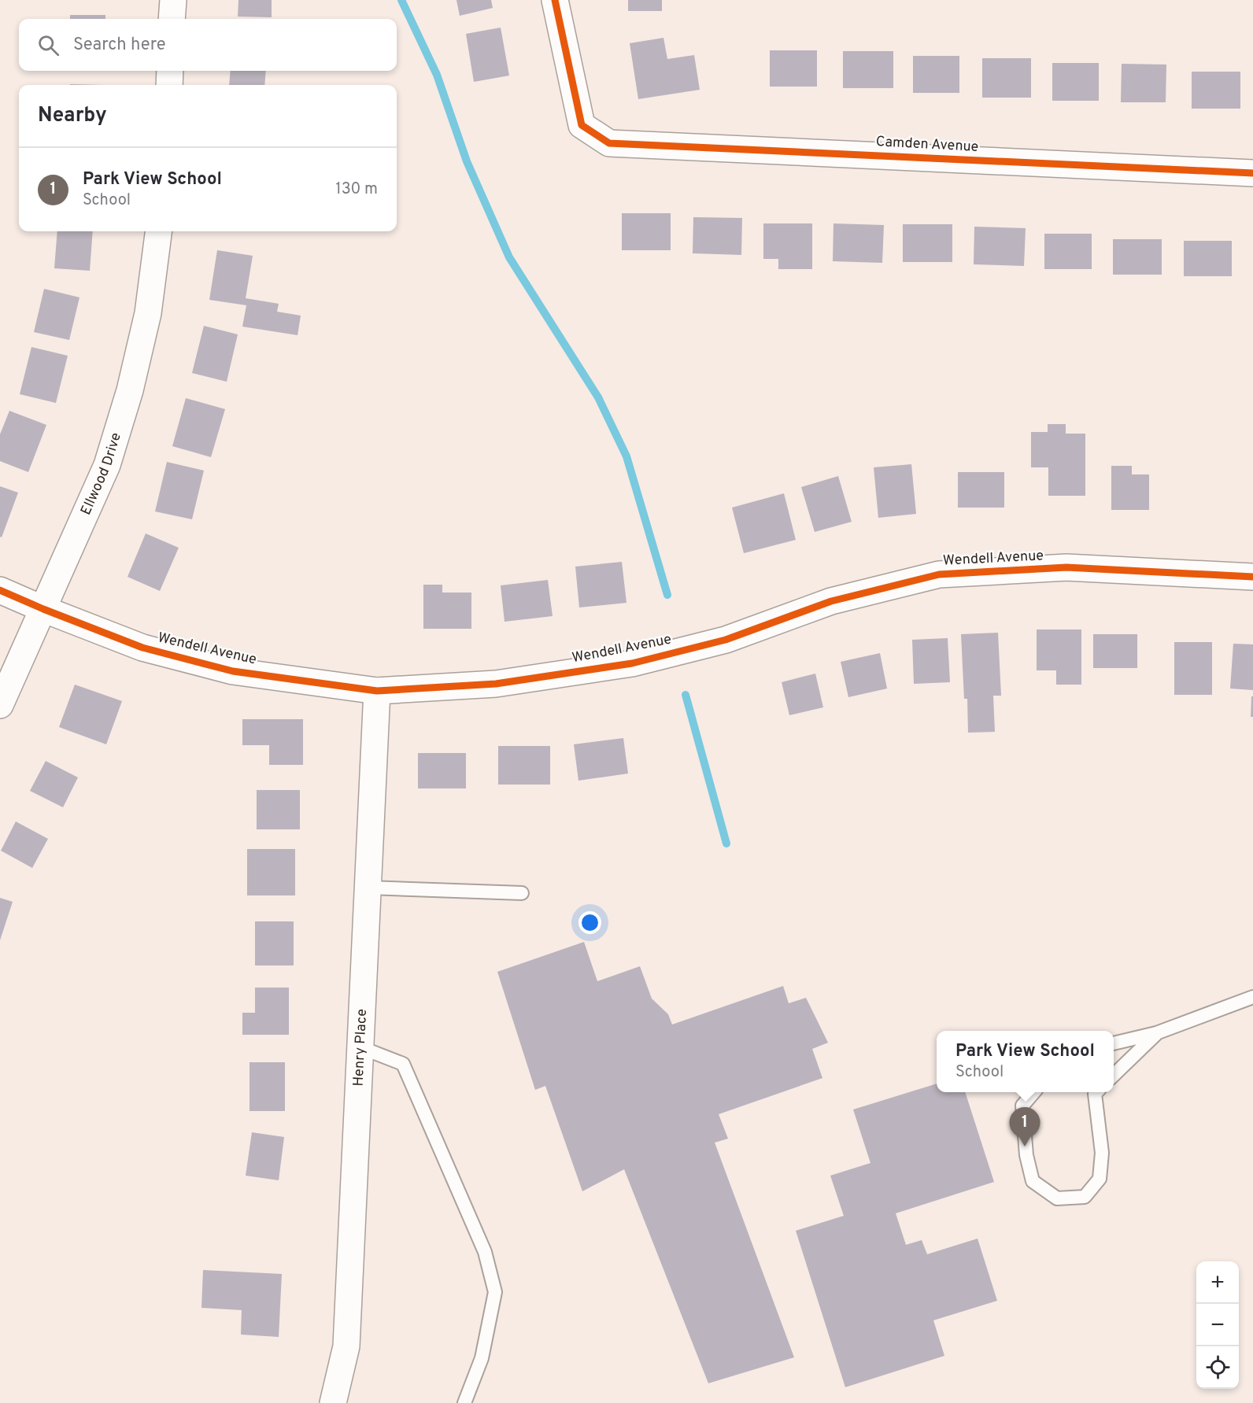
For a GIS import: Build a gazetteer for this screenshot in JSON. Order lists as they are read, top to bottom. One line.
{"streets":{"street":["Camden Avenue","Ellwood Drive","Wendell Avenue","Henry Place"]},"crossings":[["Ellwood Drive","Wendell Avenue"],["Wendell Avenue","Henry Place"]],"page":{"search":"Search here","heading":"Nearby","list":[{"mark":"1","name":"Park View School","note":"School","value":"130 m"}],"popup":["Park View School","School"],"pins":"1","map_buttons":["+","−"]}}
